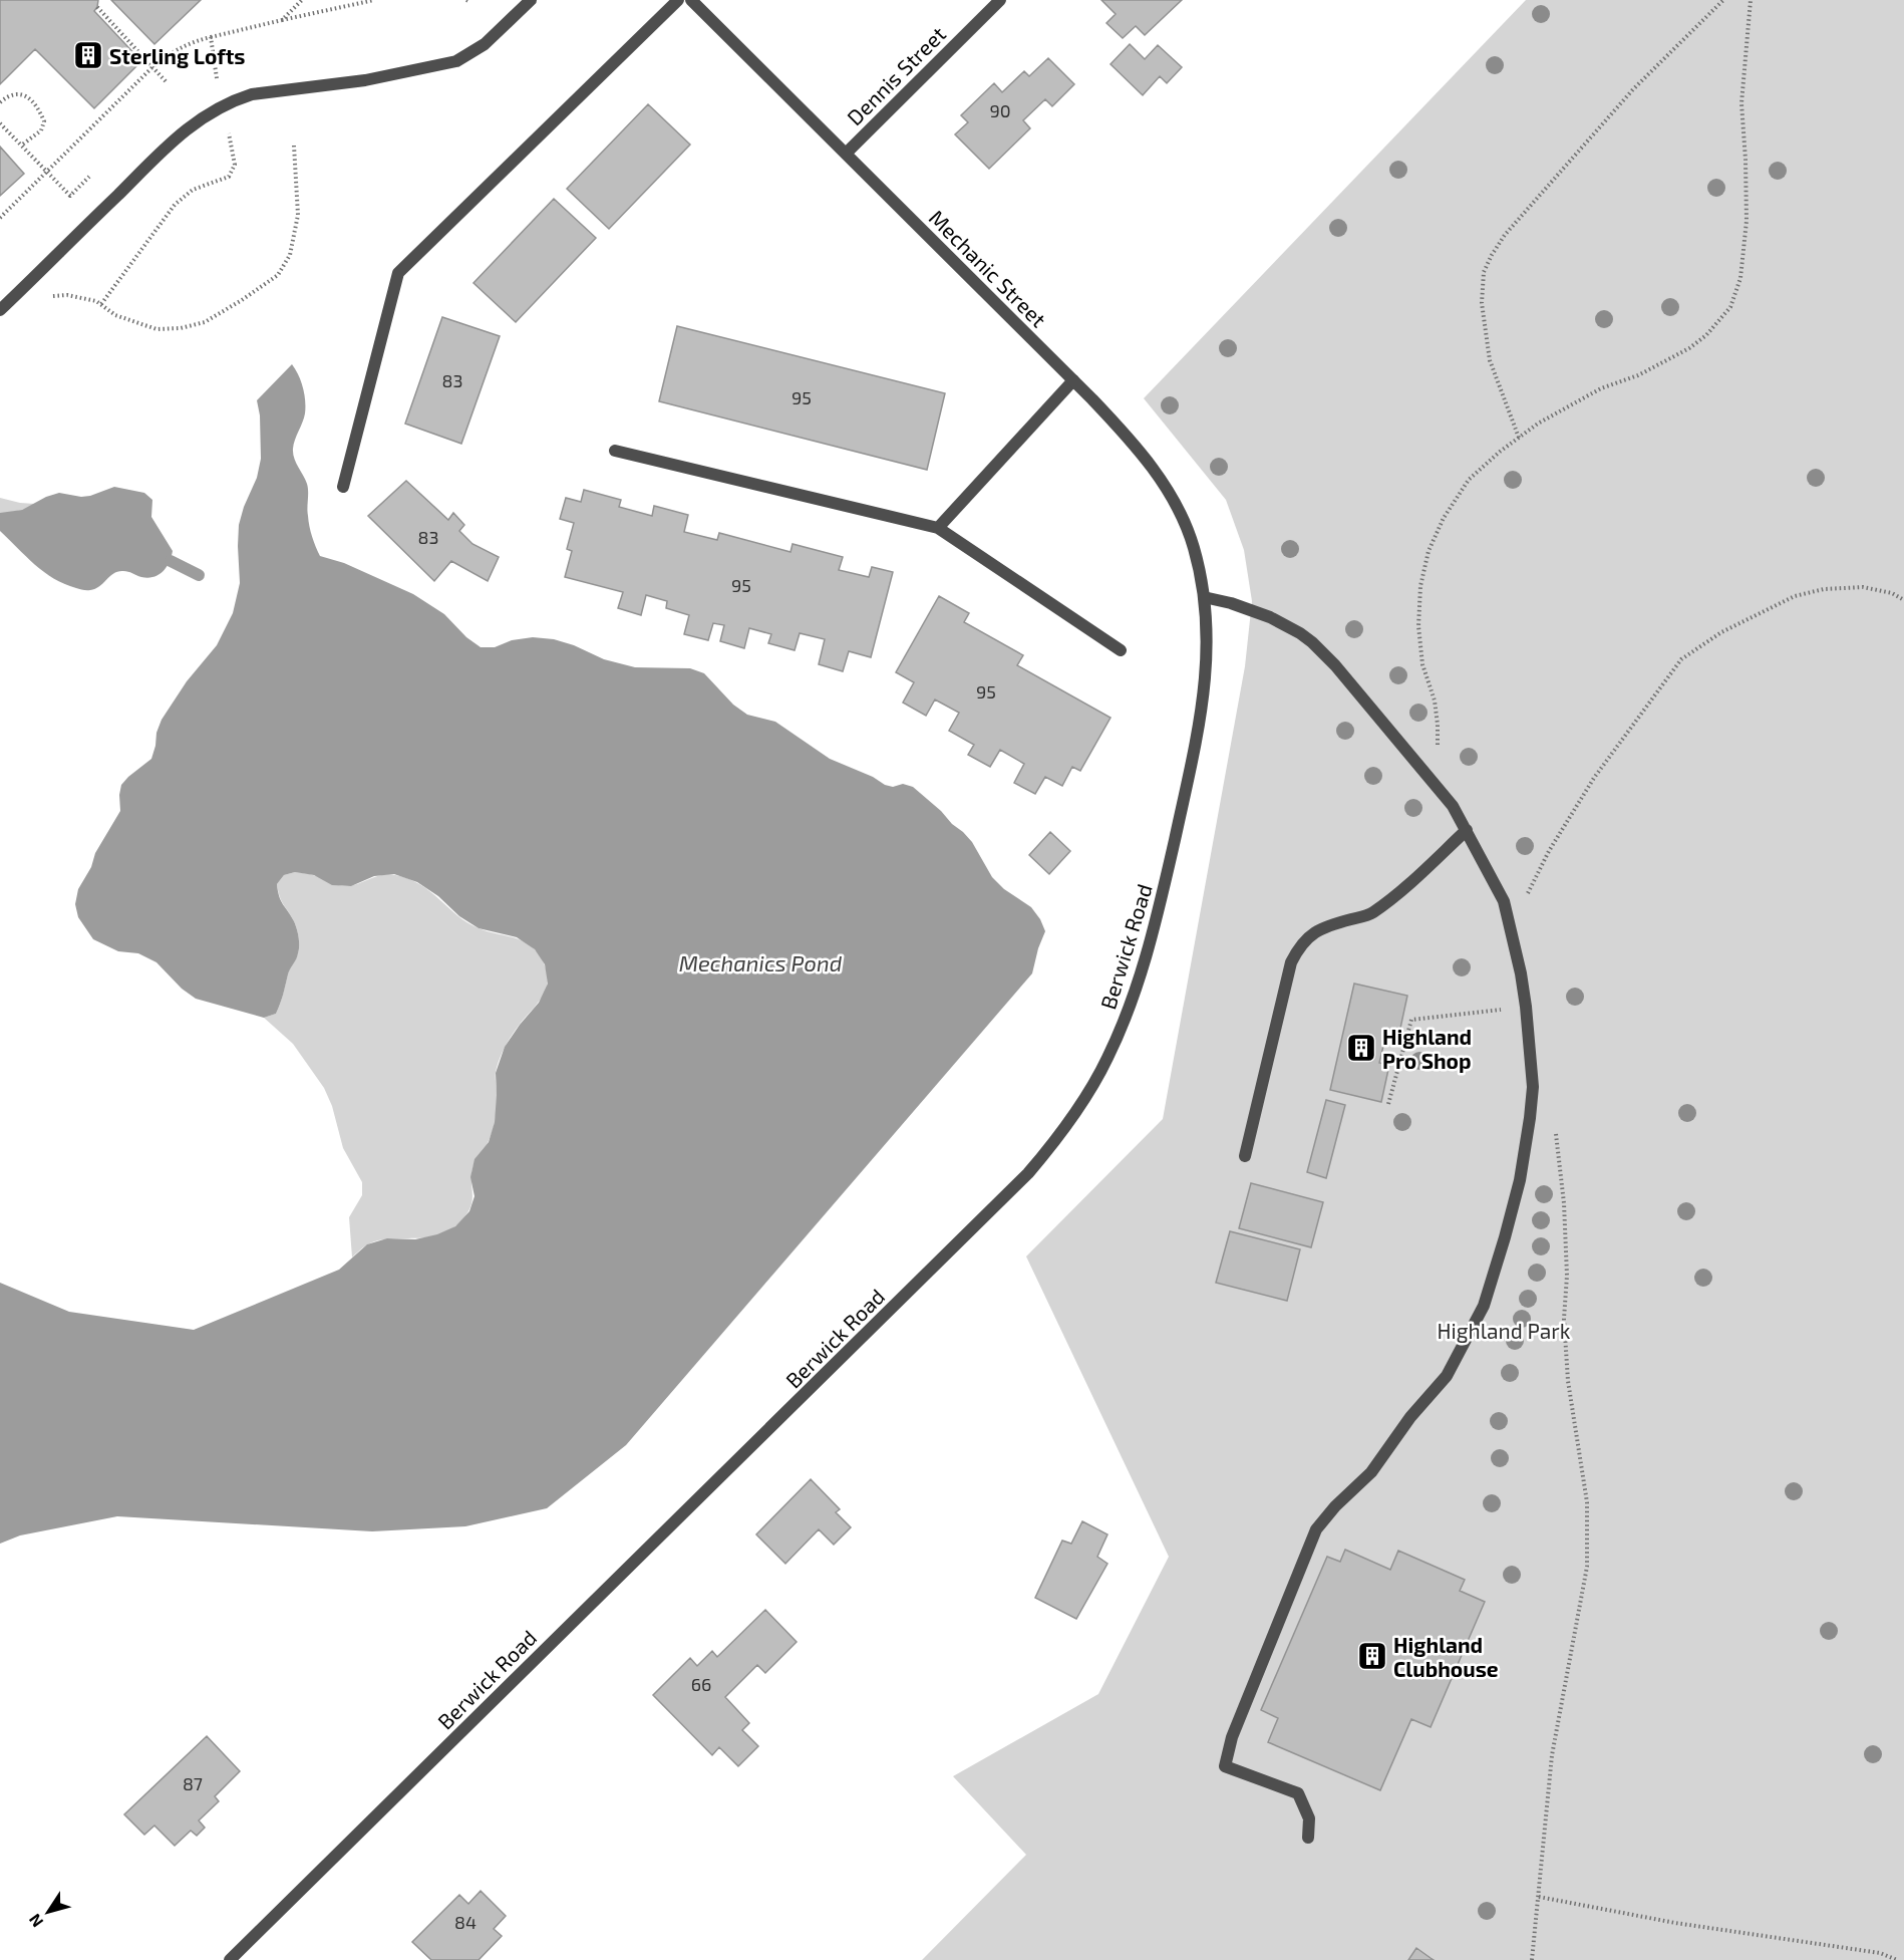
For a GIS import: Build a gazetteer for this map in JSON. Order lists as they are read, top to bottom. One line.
{"streets":{"street":["Dennis Street","Mechanic Street","Berwick Road"]},"crossings":[["Dennis Street","Mechanic Street"],["Mechanic Street","Berwick Road"]],"water":["Mechanics Pond"],"parks":["Highland Park"],"places":{"building":["Sterling Lofts","Highland Pro Shop","Highland Clubhouse"]},"house_numbers":["90","83","95","83","95","95","66","87","84"],"north":"bottom left"}
